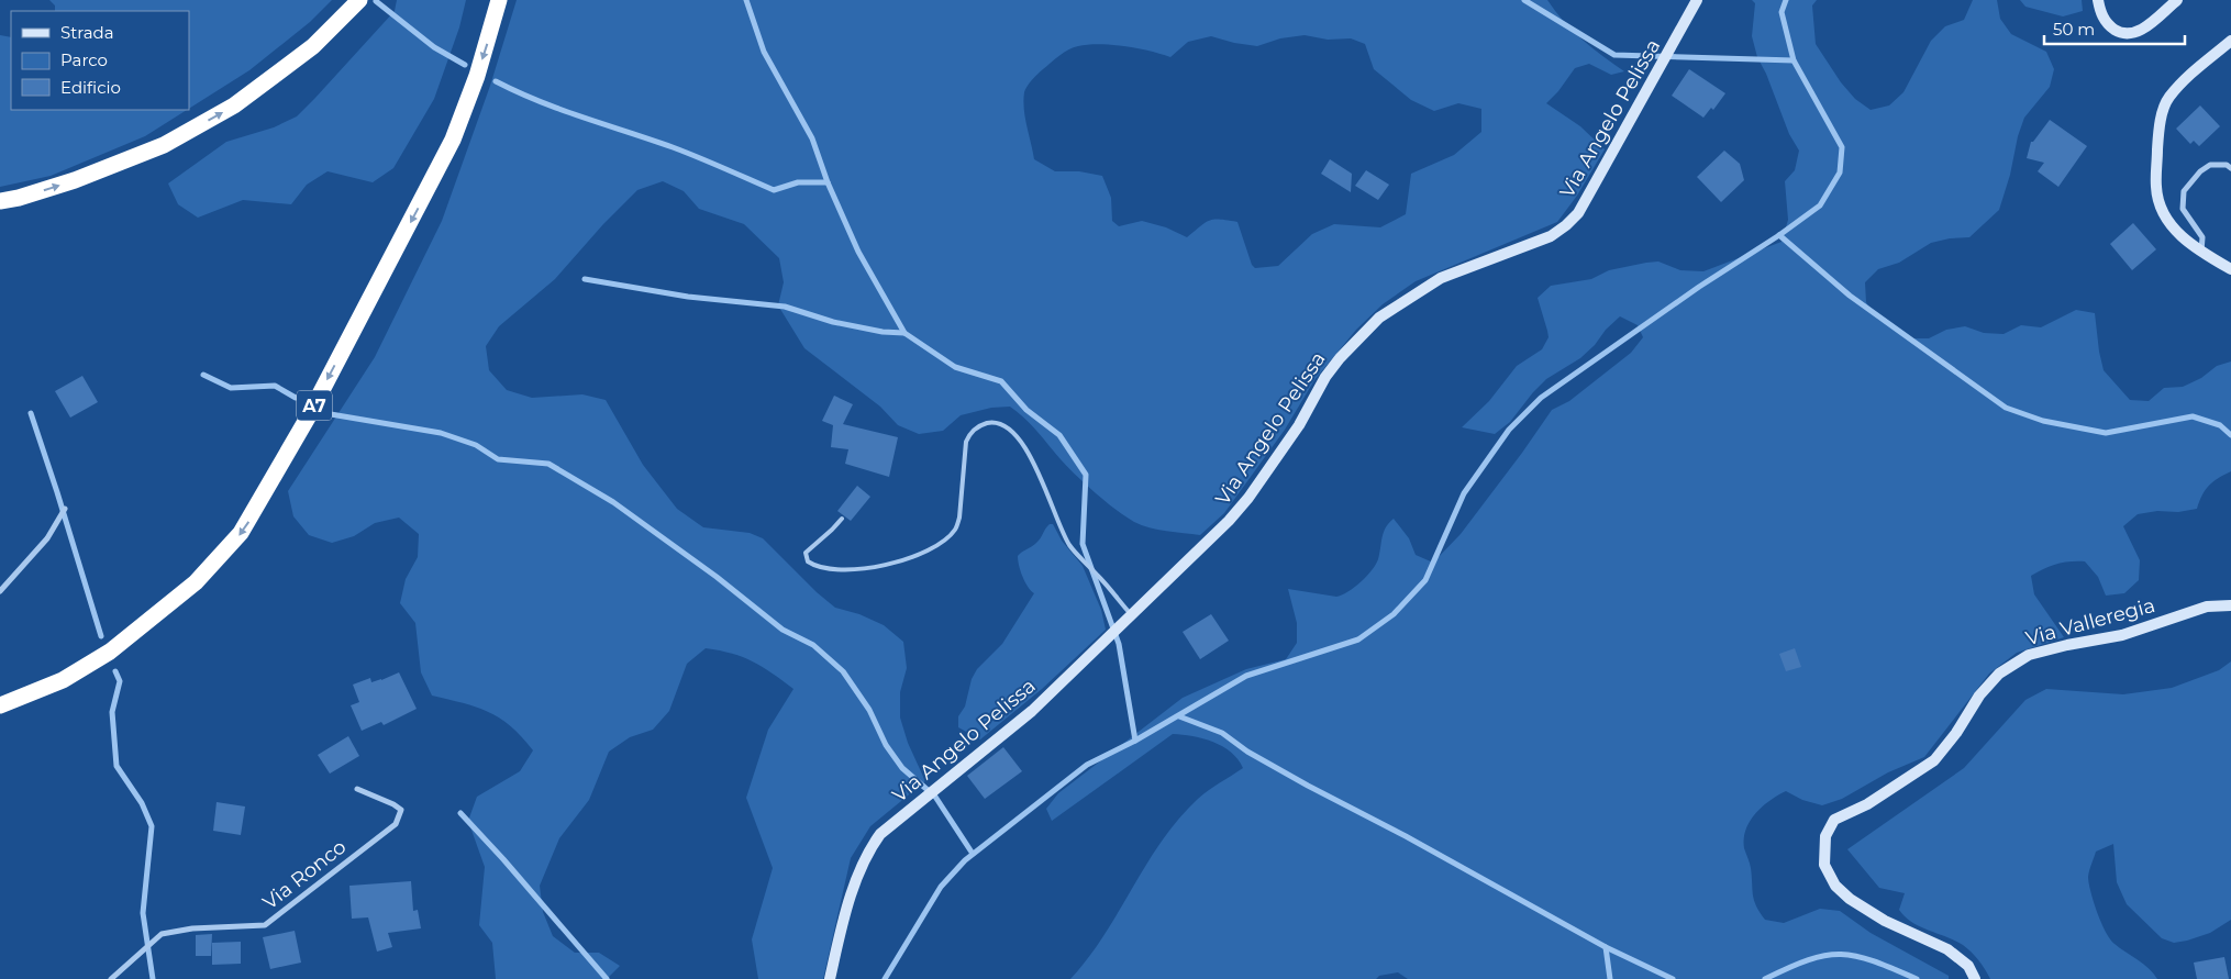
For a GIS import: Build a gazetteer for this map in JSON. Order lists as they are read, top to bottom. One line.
{"streets":{"highway":["A7"],"street":["Via Angelo Pelissa","Via Valleregia","Via Ronco"]},"legend":["Strada","Parco","Edificio"],"scale_bar":"50 m"}
